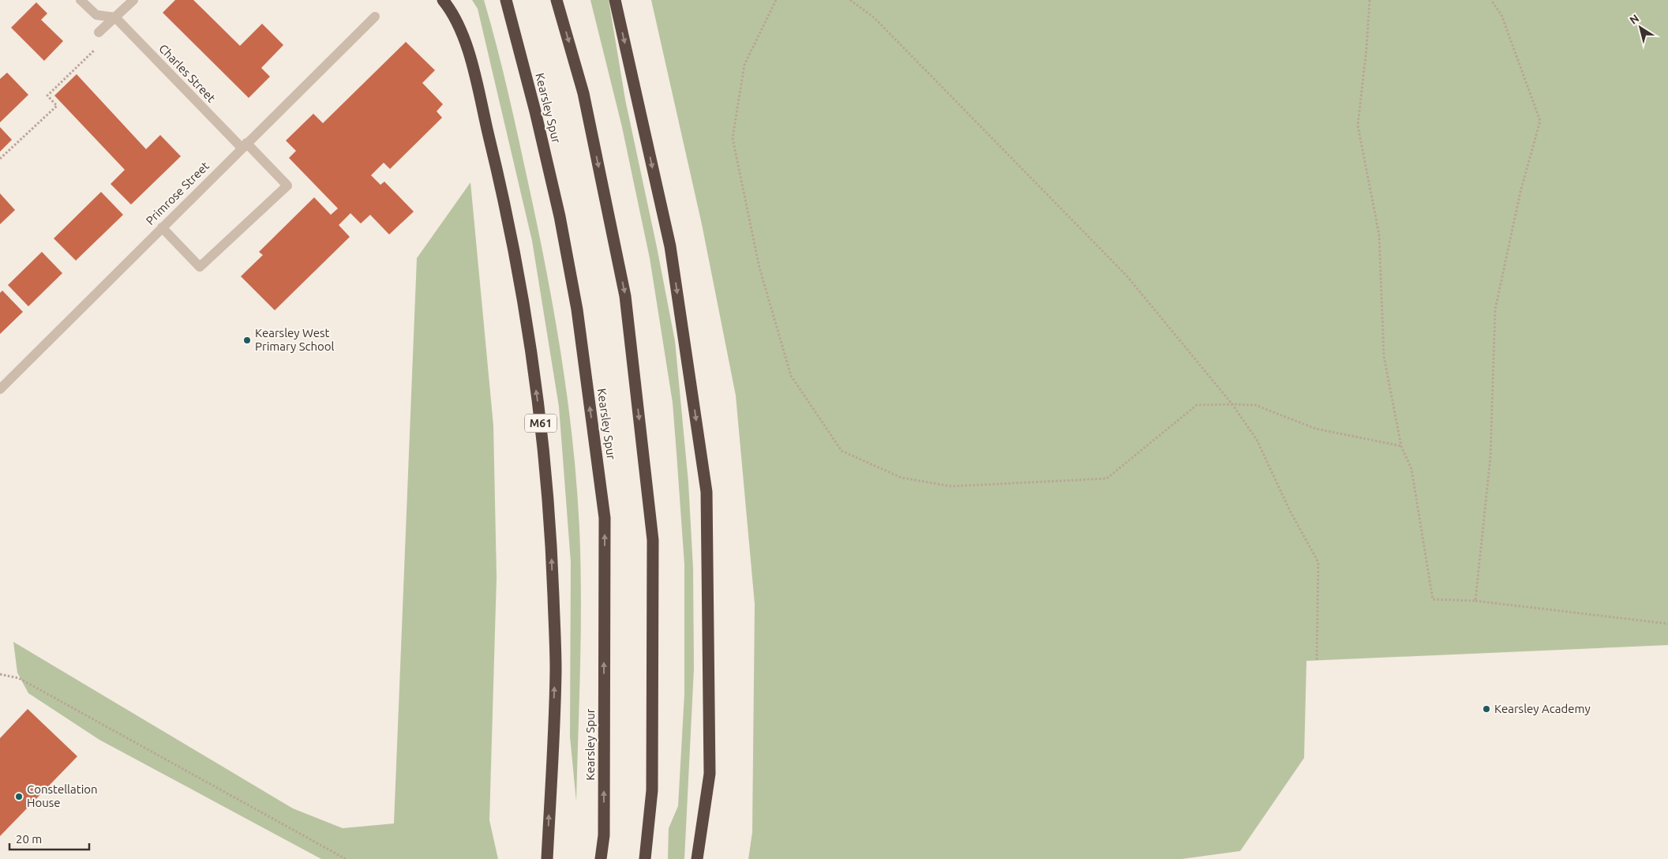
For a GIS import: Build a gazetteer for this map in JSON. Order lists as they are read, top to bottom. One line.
{"streets":{"highway":["Kearsley Spur","M61"],"street":["Charles Street","Primrose Street"]},"crossings":[["Charles Street","Primrose Street"]],"places":["Kearsley West Primary School","Kearsley Academy","Constellation House"],"scale_bar":"20 m","north":"top left"}
